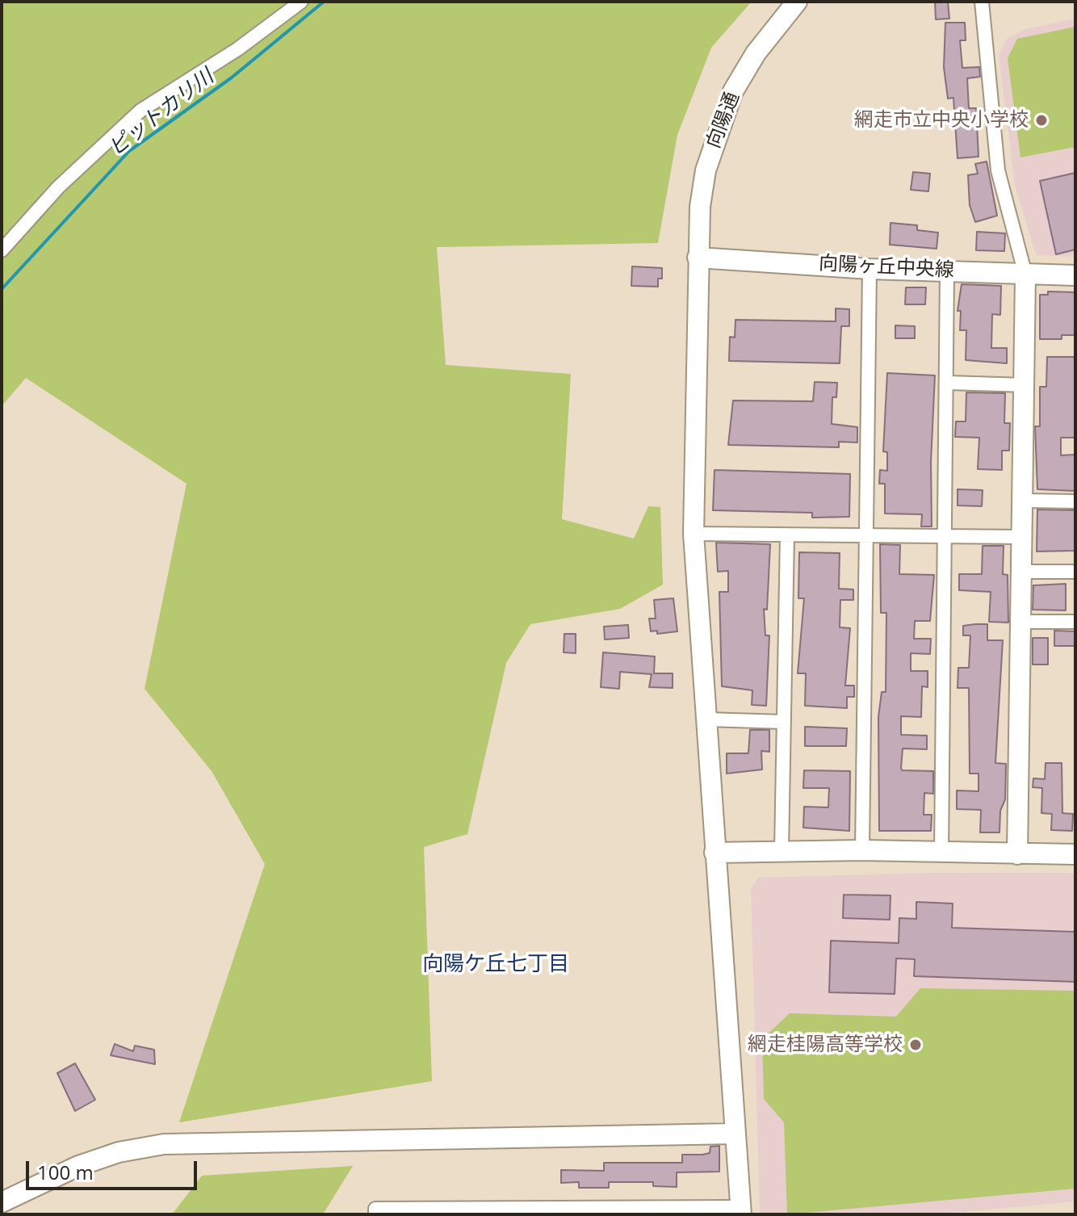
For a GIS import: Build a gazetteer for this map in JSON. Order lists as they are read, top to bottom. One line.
{"streets":{"street":["向陽通","向陽ヶ丘中央線"]},"crossings":[["向陽通","向陽ヶ丘中央線"]],"districts":["向陽ケ丘七丁目"],"water":["ピットカリ川"],"places":["網走市立中央小学校","網走桂陽高等学校"],"scale_bar":"100 m"}
